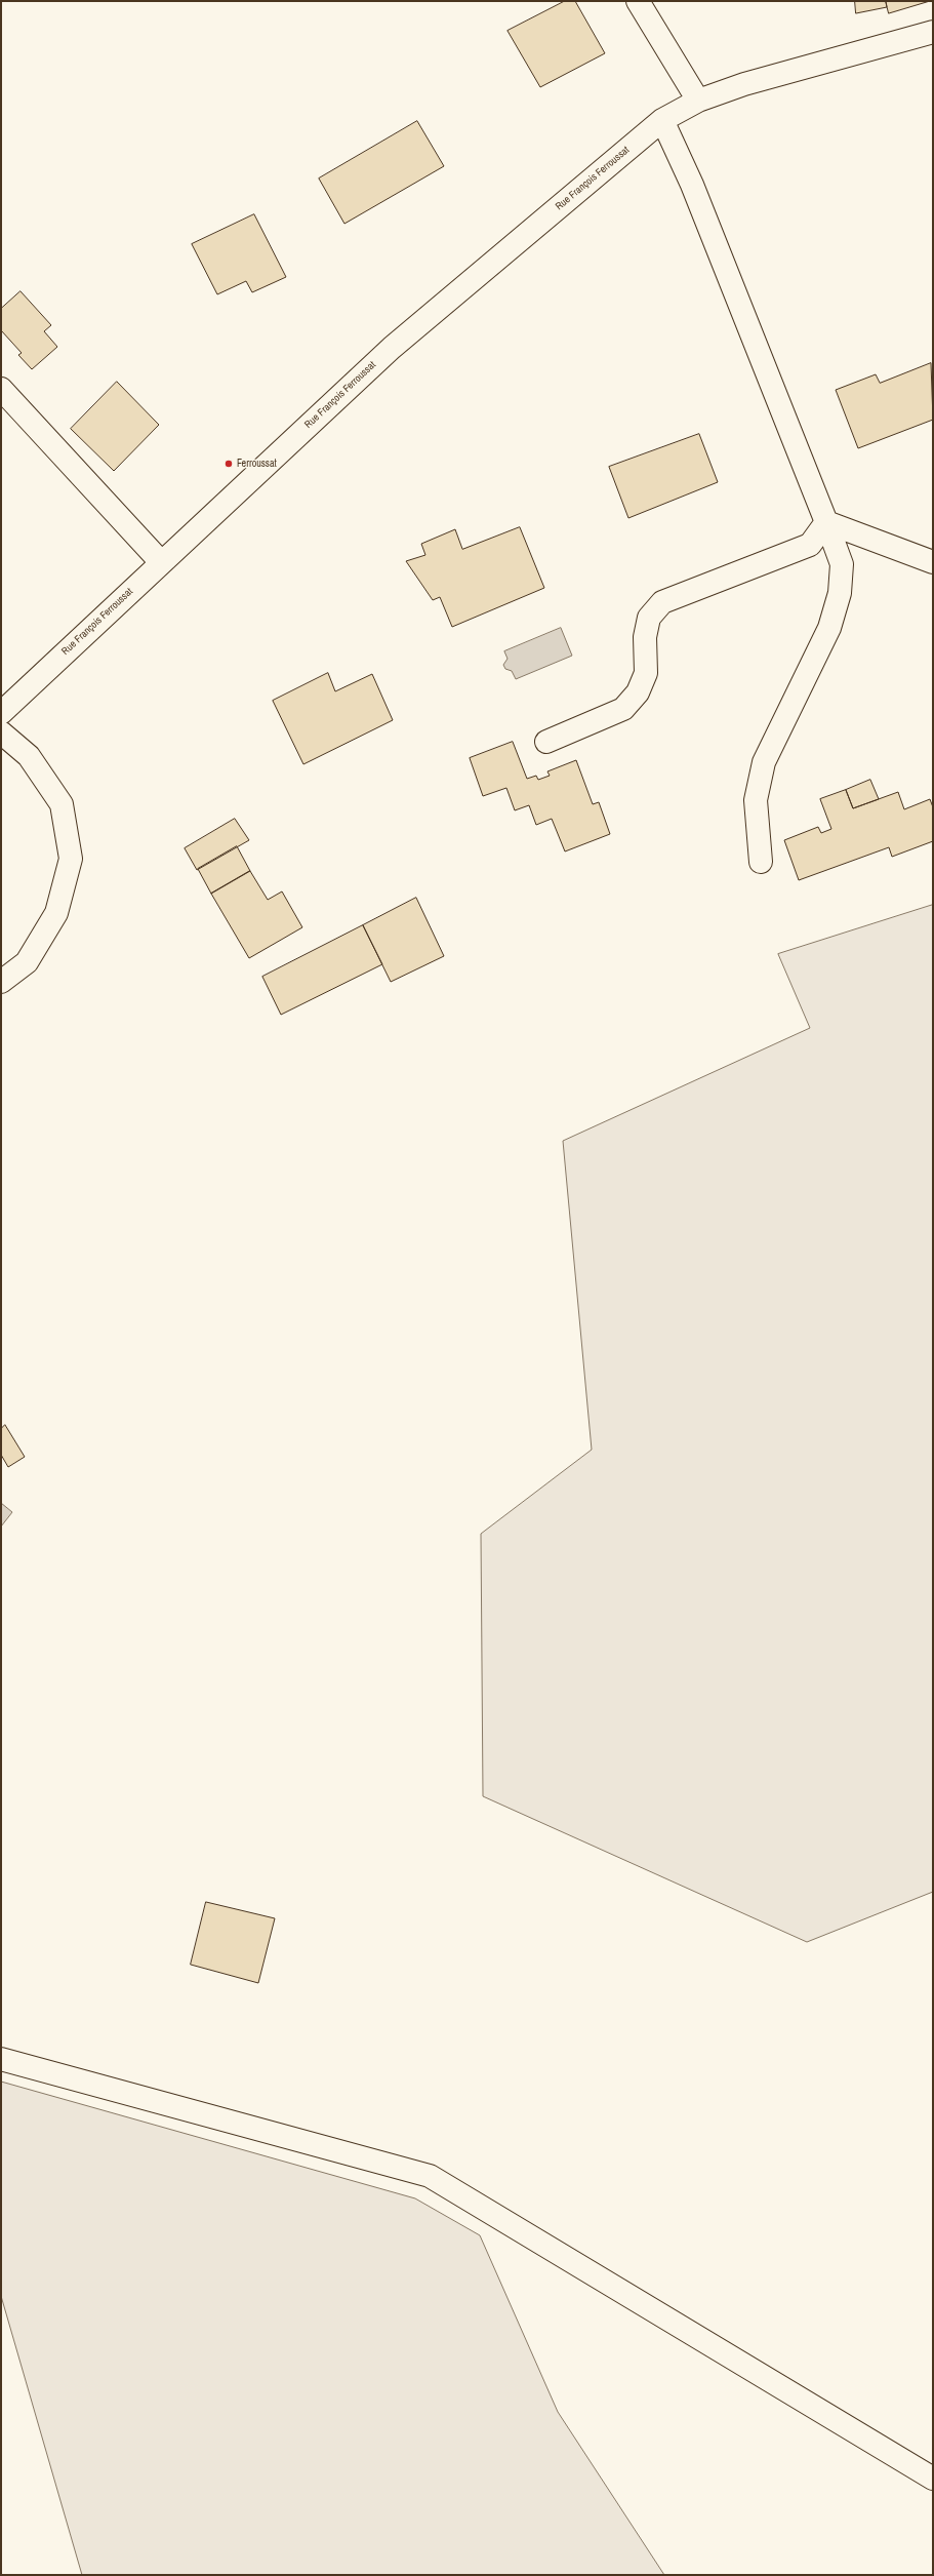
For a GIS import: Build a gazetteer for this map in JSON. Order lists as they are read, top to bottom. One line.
{"streets":{"main road":["Rue François Ferroussat"]},"places":["Ferroussat"]}
